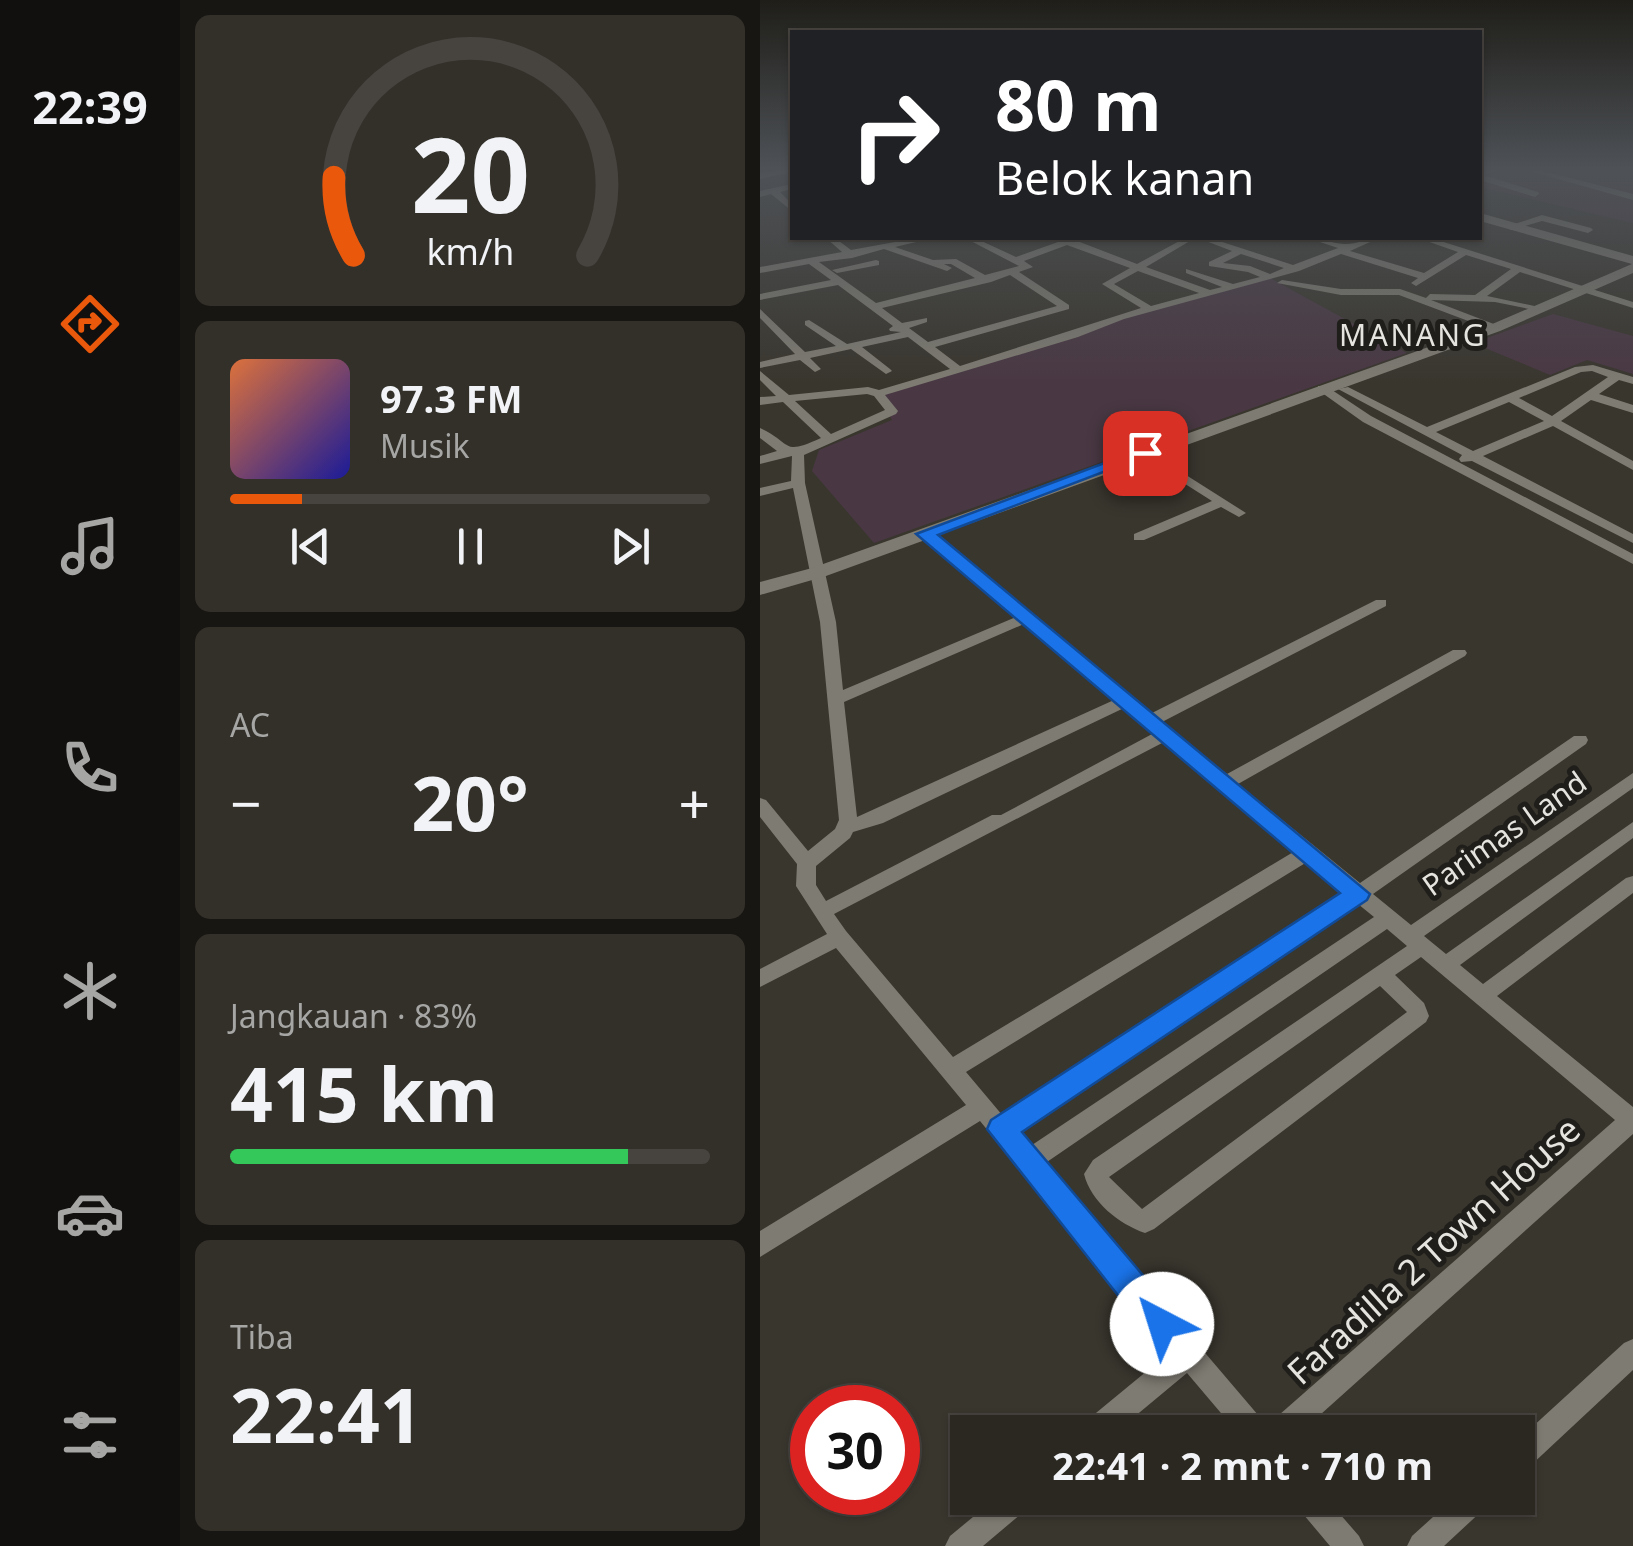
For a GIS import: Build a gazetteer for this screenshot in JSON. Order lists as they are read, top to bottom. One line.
{"streets":{"street":["Parimas Land","Faradilla 2 Town House"]},"districts":["MANANG"],"page":{"tabs":"22:39","turn":["80 m","Belok kanan"],"song":["97.3 FM","Musik"],"tile":["AC",["Jangkauan · 83%","415 km"],["Tiba","22:41"]],"heat":["−","20°","+"],"limit":"30","trip":"22:41 · 2 mnt · 710 m","gauge":["20","km/h"]}}
